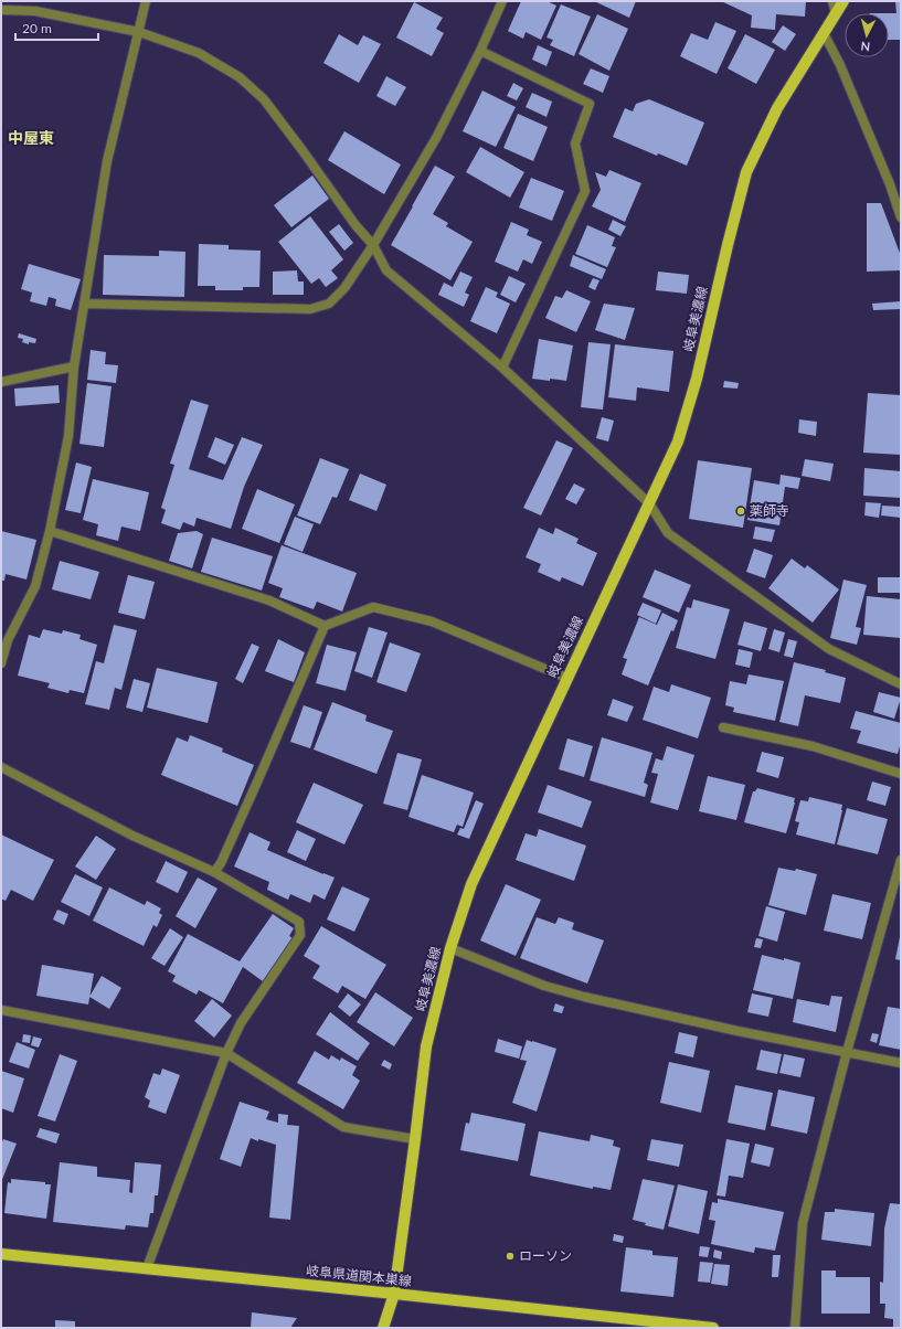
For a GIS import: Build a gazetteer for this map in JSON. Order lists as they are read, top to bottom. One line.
{"streets":{"main road":["岐阜美濃線","岐阜県道関本巣線"]},"crossings":[["岐阜美濃線","岐阜県道関本巣線"]],"districts":["中屋東"],"places":["薬師寺","ローソン"],"scale_bar":"20 m","north":"bottom"}
